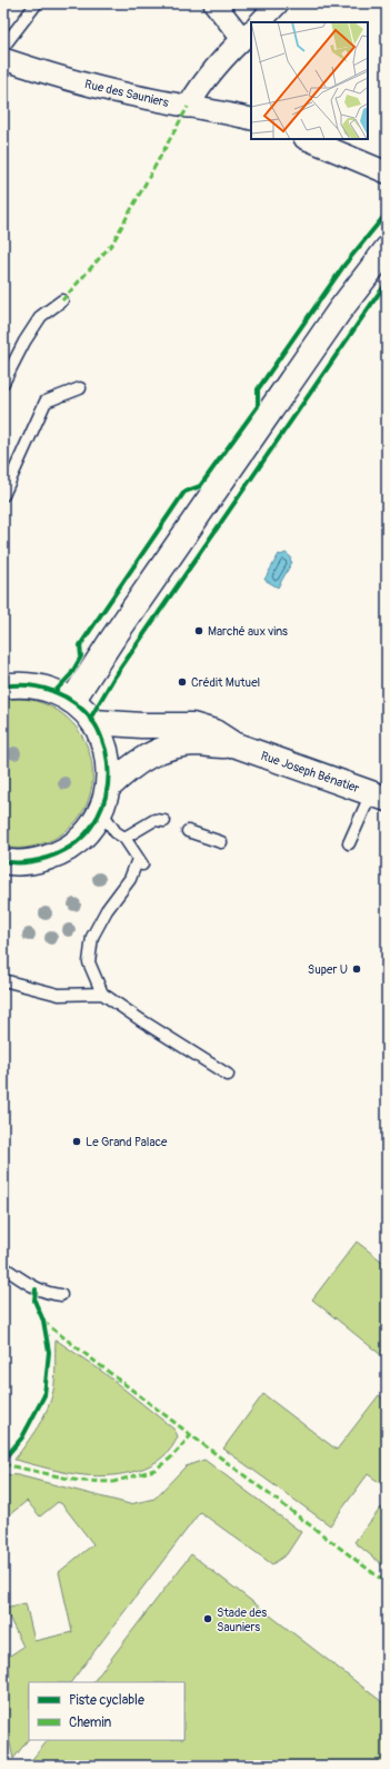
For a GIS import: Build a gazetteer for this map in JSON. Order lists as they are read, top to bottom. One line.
{"streets":{"street":["Rue des Sauniers","Rue Joseph Bénatier"]},"places":["Marché aux vins","Crédit Mutuel","Super U","Le Grand Palace","Stade des Sauniers"],"legend":["Piste cyclable","Chemin"]}
